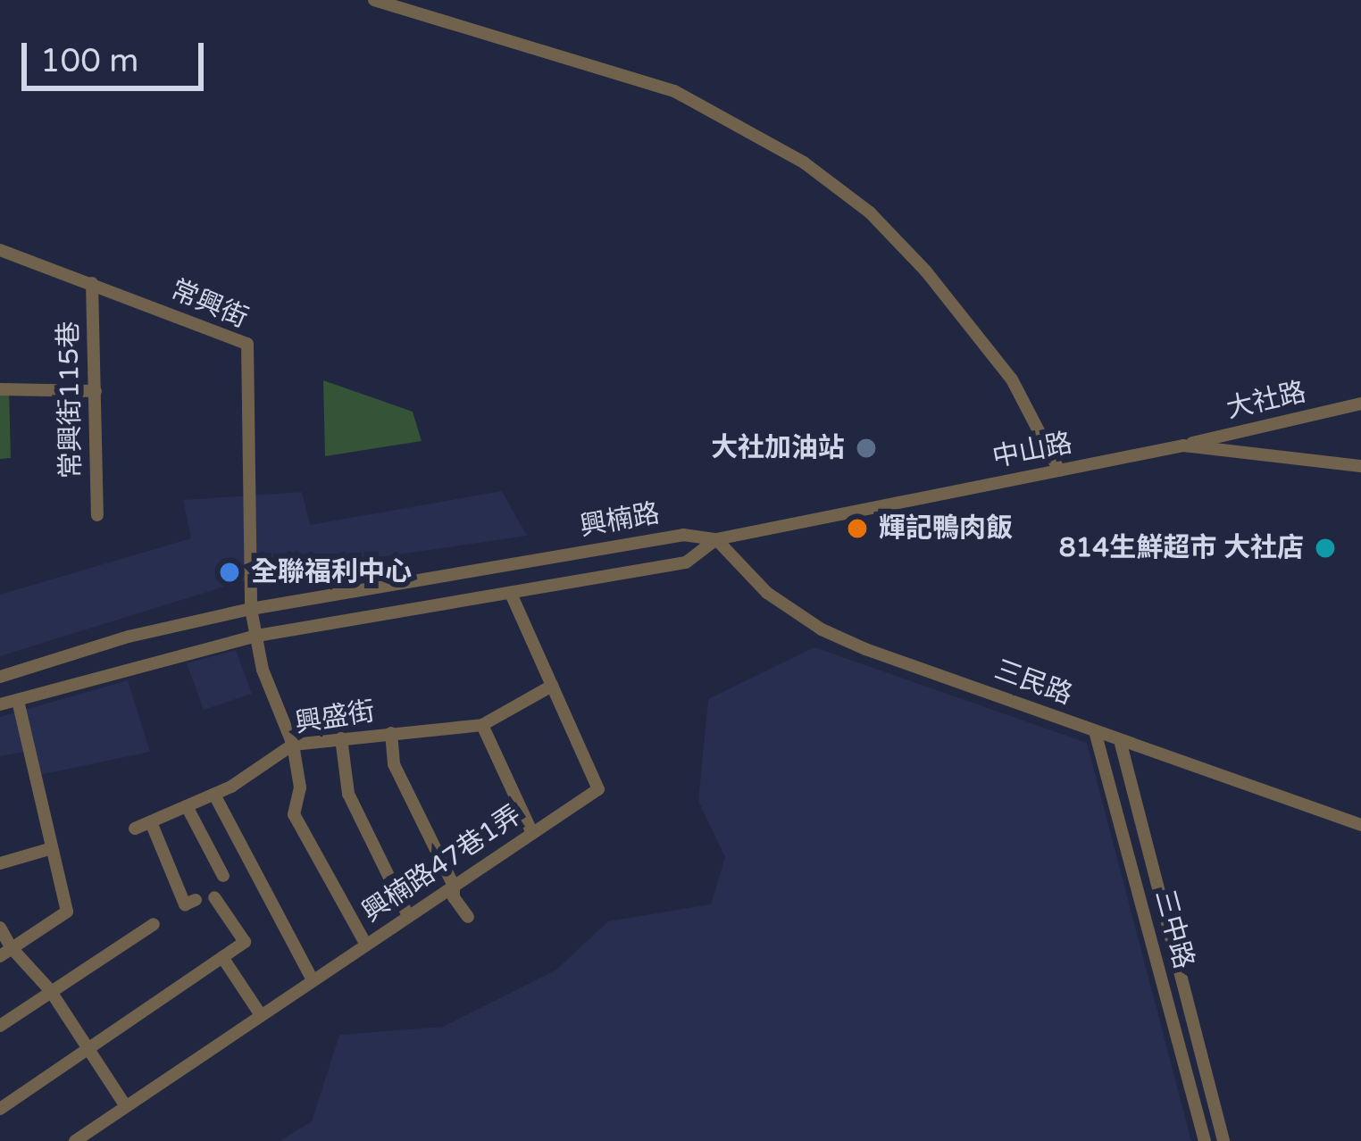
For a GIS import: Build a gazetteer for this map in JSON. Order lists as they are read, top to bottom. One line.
{"streets":{"street":["常興街","常興街115巷","大社路","中山路","興楠路","三民路","興盛街","興楠路47巷1弄","三中路"]},"crossings":[["常興街","常興街115巷"],["常興街","興楠路"],["常興街","興盛街"],["常興街","興楠路47巷1弄"],["大社路","中山路"],["中山路","興楠路"],["中山路","三民路"],["興楠路","三民路"],["三民路","三中路"],["興盛街","興楠路47巷1弄"]],"places":["大社加油站","輝記鴨肉飯","814生鮮超市 大社店","全聯福利中心"],"scale_bar":"100 m"}
